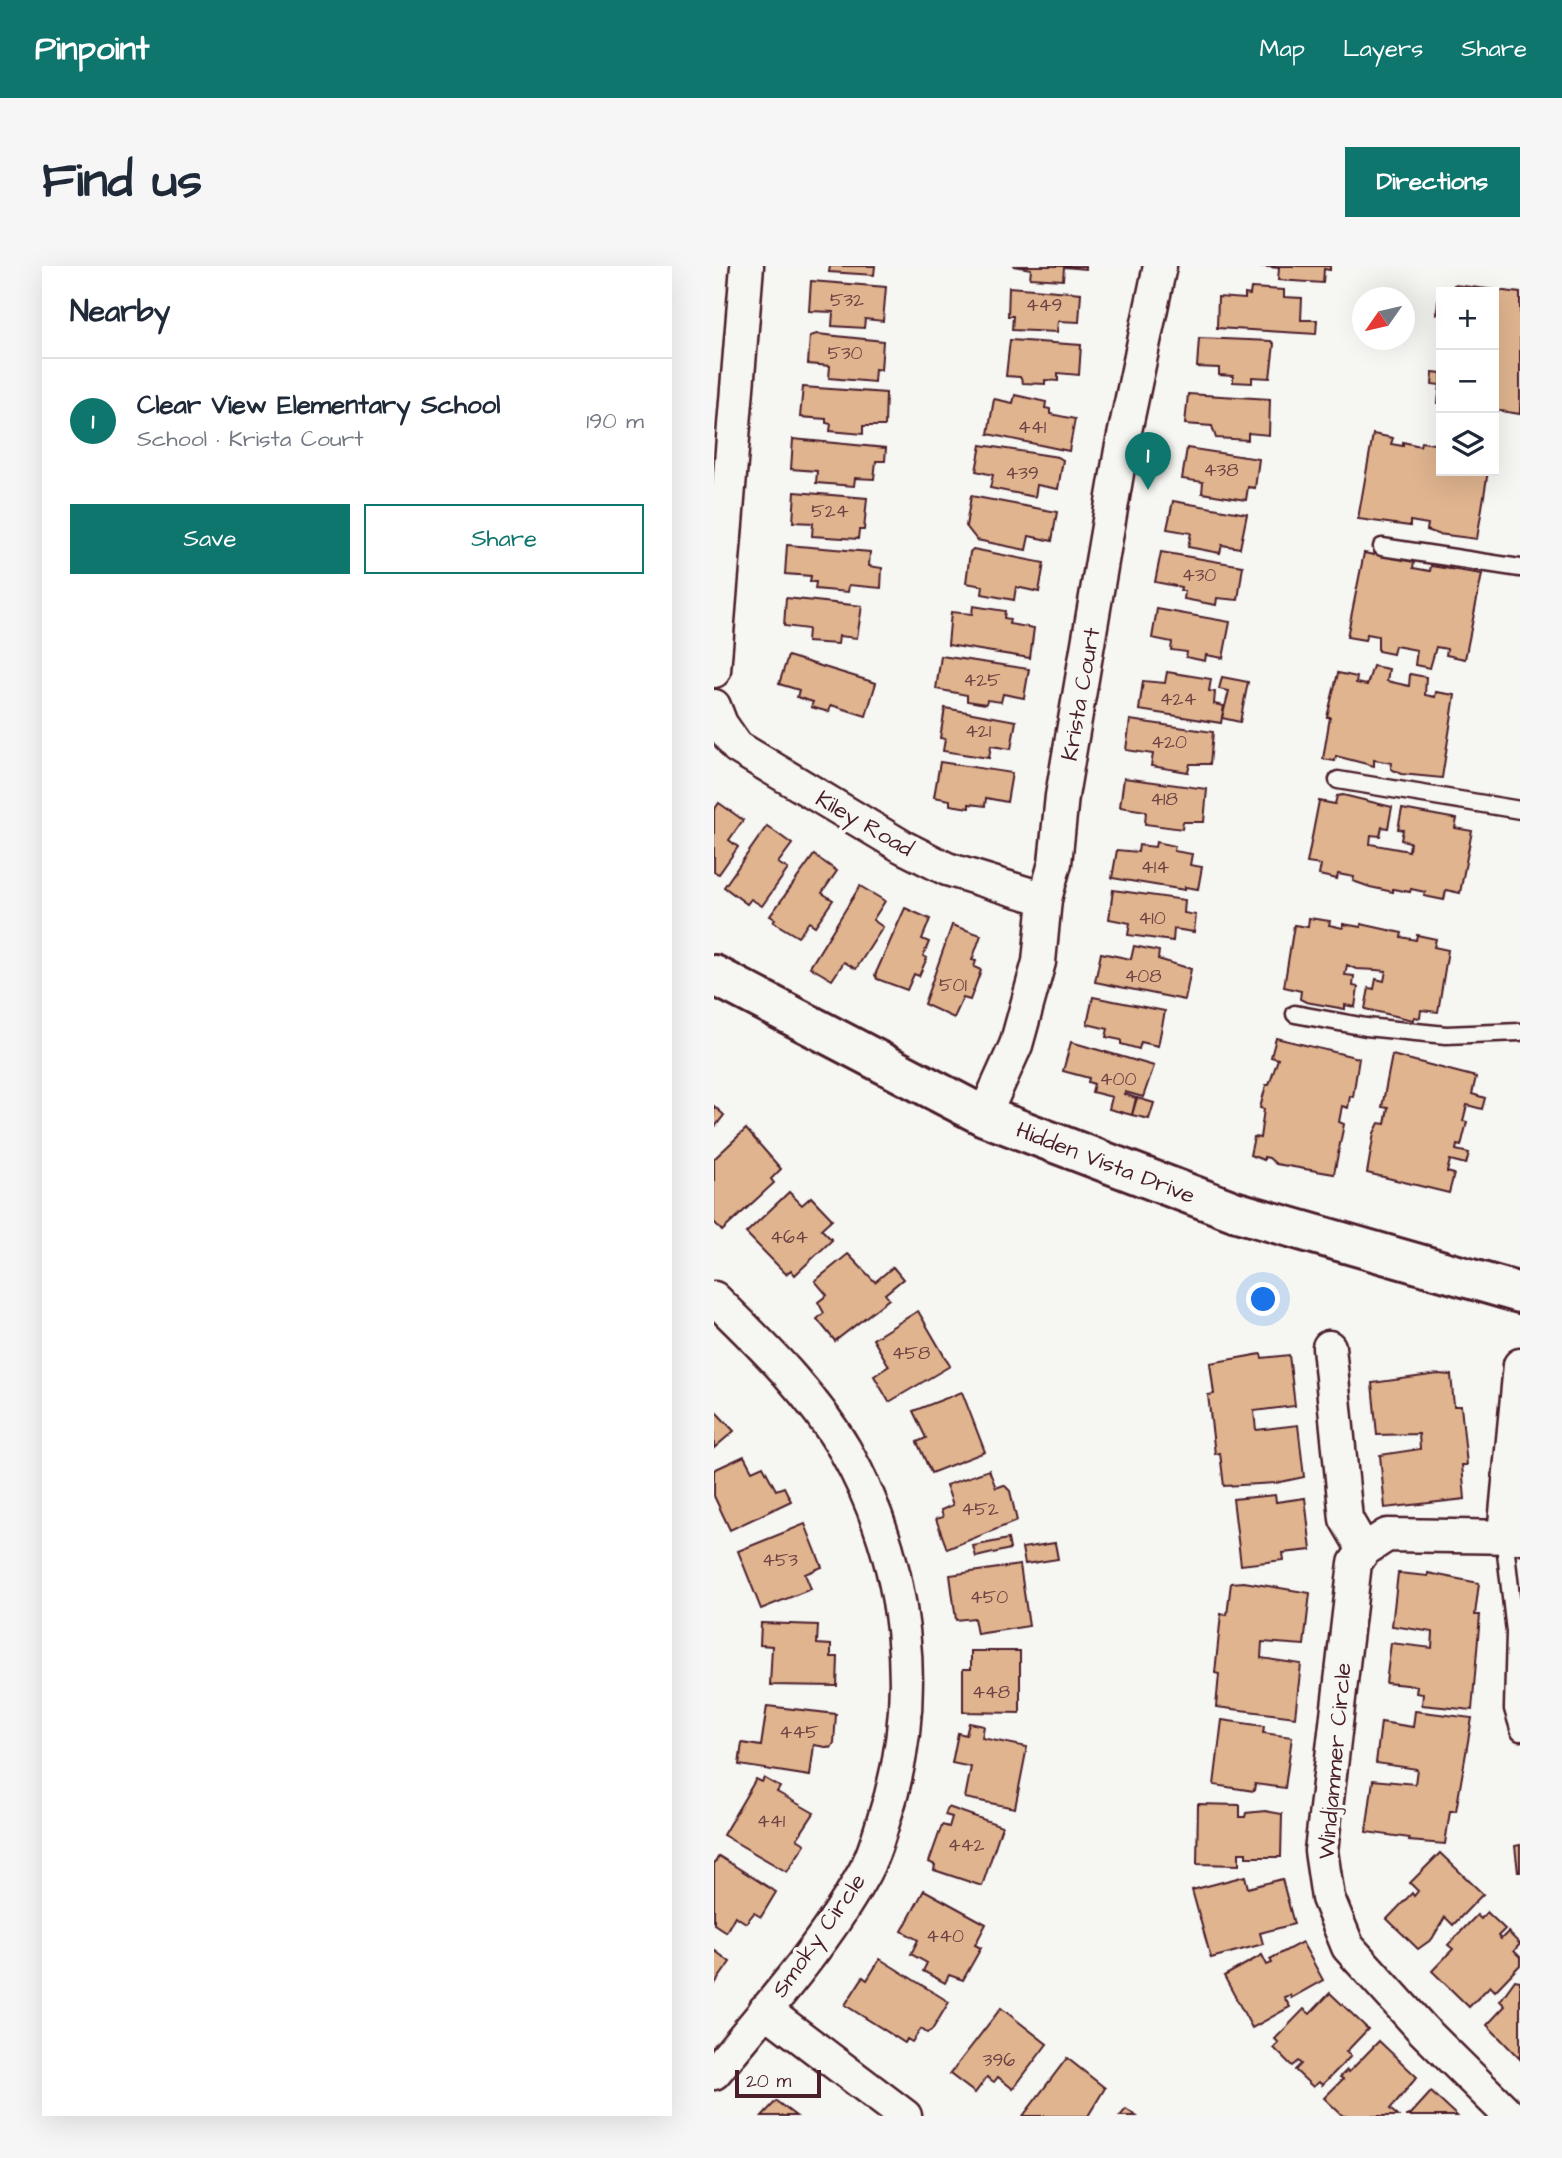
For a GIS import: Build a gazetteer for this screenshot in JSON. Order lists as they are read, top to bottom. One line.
{"streets":{"street":["Krista Court","Kiley Road","Hidden Vista Drive","Windjammer Circle","Smoky Circle"]},"crossings":[["Krista Court","Kiley Road"],["Krista Court","Hidden Vista Drive"]],"house_numbers":["532","449","530","441","438","439","524","430","425","424","421","420","418","414","410","408","501","400","464","458","452","453","450","448","445","441","442","440","396"],"scale_bar":"20 m","north":"bottom left","page":{"header":"Pinpoint","nav":["Map","Layers","Share"],"buttons":["Directions",["Save","Share"]],"title":"Find us","heading":"Nearby","map_buttons":["+","−"],"list":[{"mark":"1","name":"Clear View Elementary School","note":"School · Krista Court","value":"190 m"}],"pins":"1","scale":"20 m"}}
